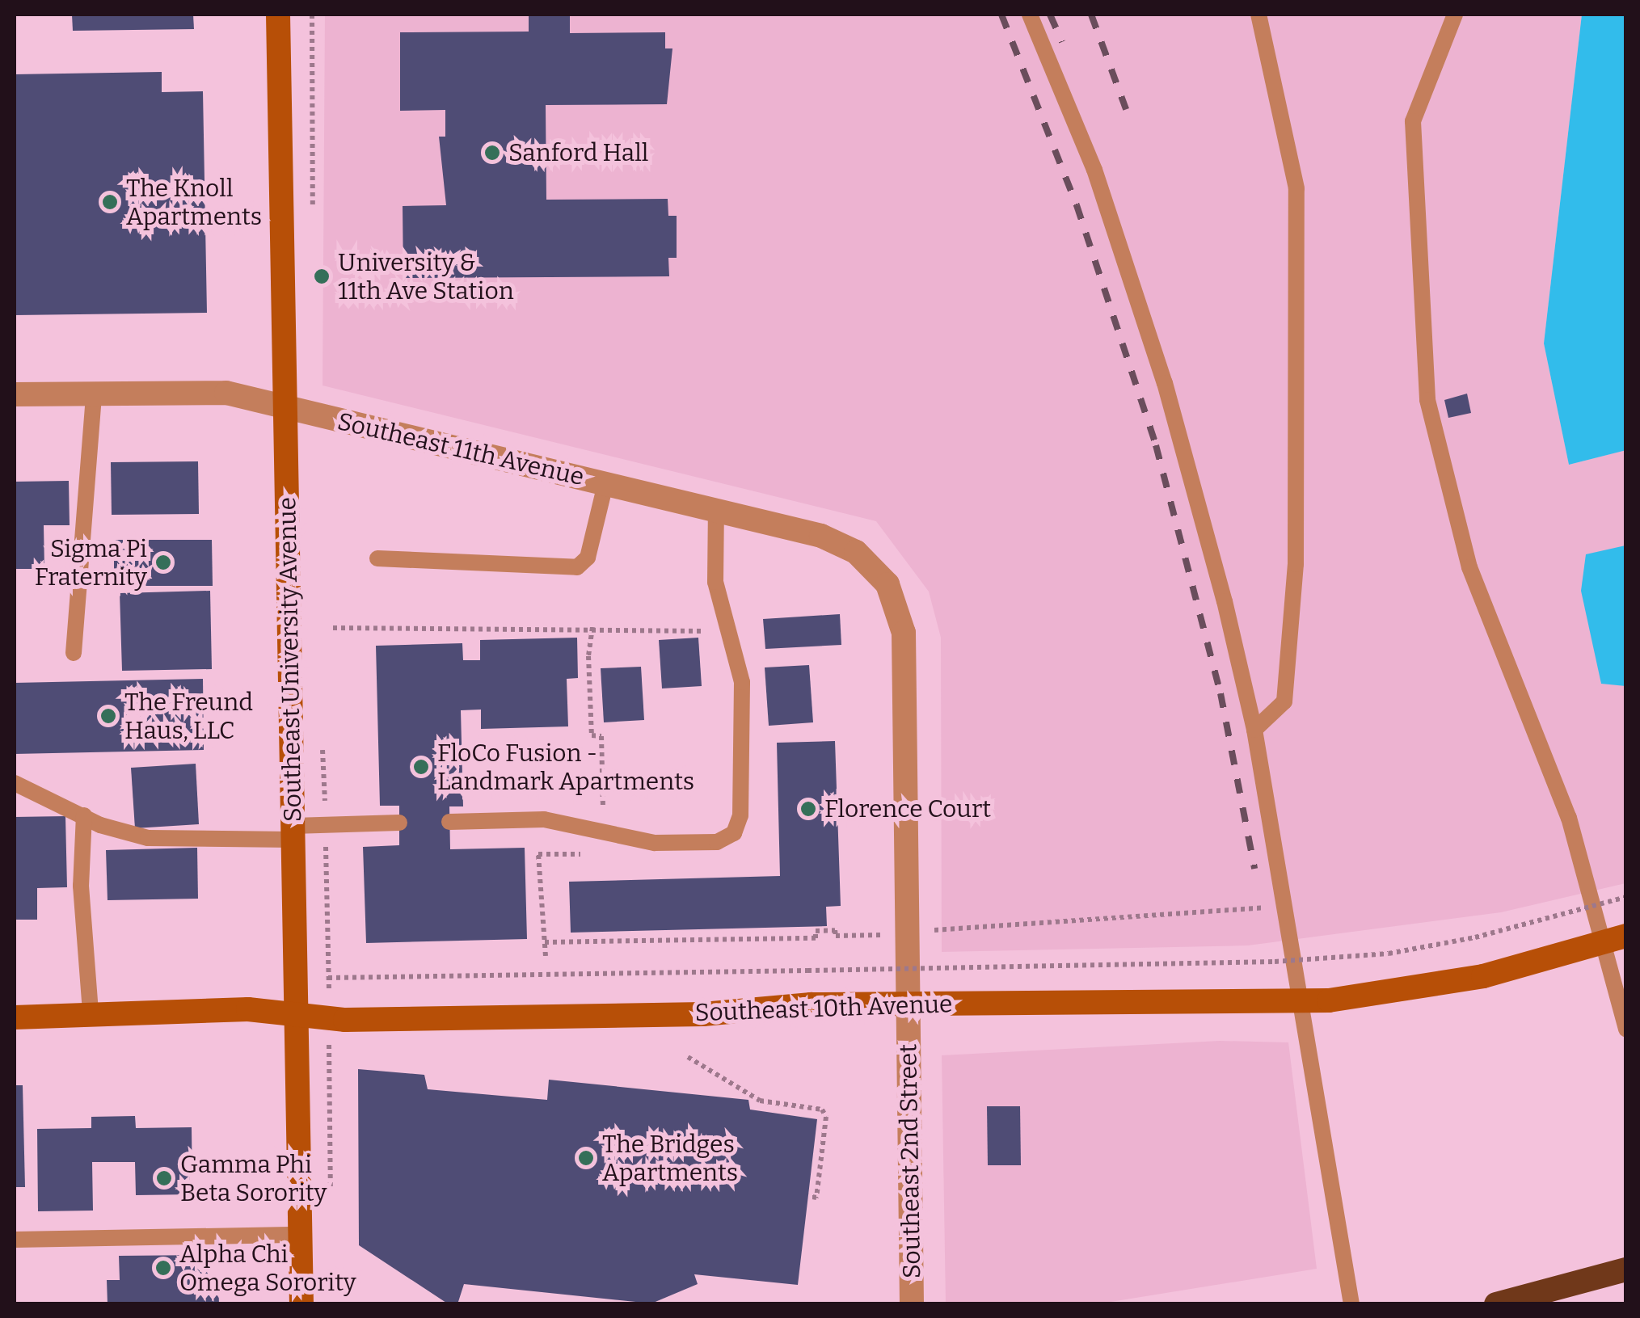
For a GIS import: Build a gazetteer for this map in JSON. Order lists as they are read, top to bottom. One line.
{"streets":{"street":["Southeast 11th Avenue","Southeast University Avenue","Southeast 10th Avenue","Southeast 2nd Street"]},"crossings":[["Southeast 11th Avenue","Southeast University Avenue"],["Southeast 11th Avenue","Southeast 2nd Street"],["Southeast University Avenue","Southeast 10th Avenue"]],"places":["Sanford Hall","The Knoll Apartments","University & 11th Ave Station","Sigma Pi Fraternity","The Freund Haus, LLC","FloCo Fusion - Landmark Apartments","Florence Court","The Bridges Apartments","Gamma Phi Beta Sorority","Alpha Chi Omega Sorority"]}
